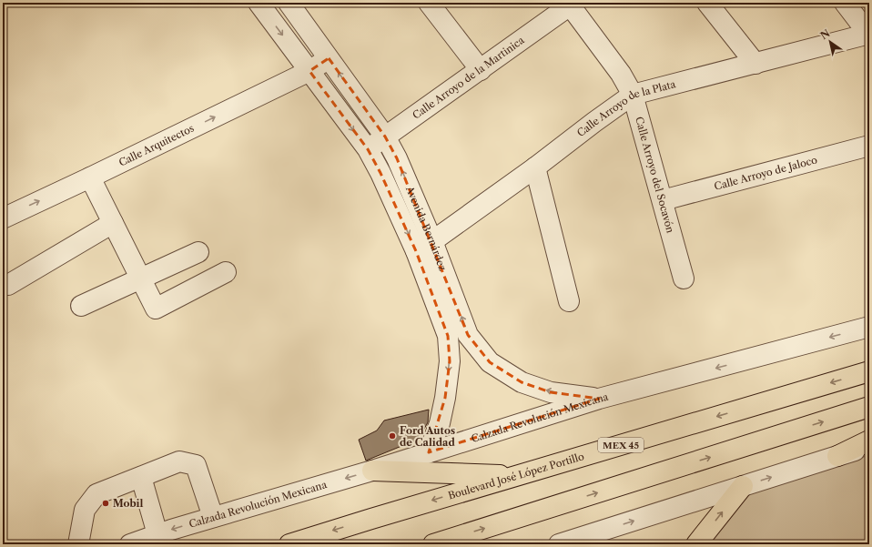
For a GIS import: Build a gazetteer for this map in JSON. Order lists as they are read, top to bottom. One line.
{"streets":{"main road":["MEX 45","Boulevard José López Portillo"],"street":["Calle Arroyo de la Martinica","Calle Arroyo de la Plata","Calle Arquitectos","Calle Arroyo de Jaloco","Calle Arroyo del Socavón","Avenida Bernárdez","Calzada Revolución Mexicana"]},"crossings":[["Calle Arroyo de la Martinica","Calle Arroyo del Socavón"],["Calle Arroyo de la Martinica","Avenida Bernárdez"],["Calle Arroyo de la Plata","Calle Arroyo del Socavón"],["Calle Arroyo de la Plata","Avenida Bernárdez"],["Calle Arquitectos","Avenida Bernárdez"],["Calle Arroyo de Jaloco","Calle Arroyo del Socavón"],["Avenida Bernárdez","Calzada Revolución Mexicana"]],"places":["Ford Autos de Calidad","Mobil"],"north":"top left"}
